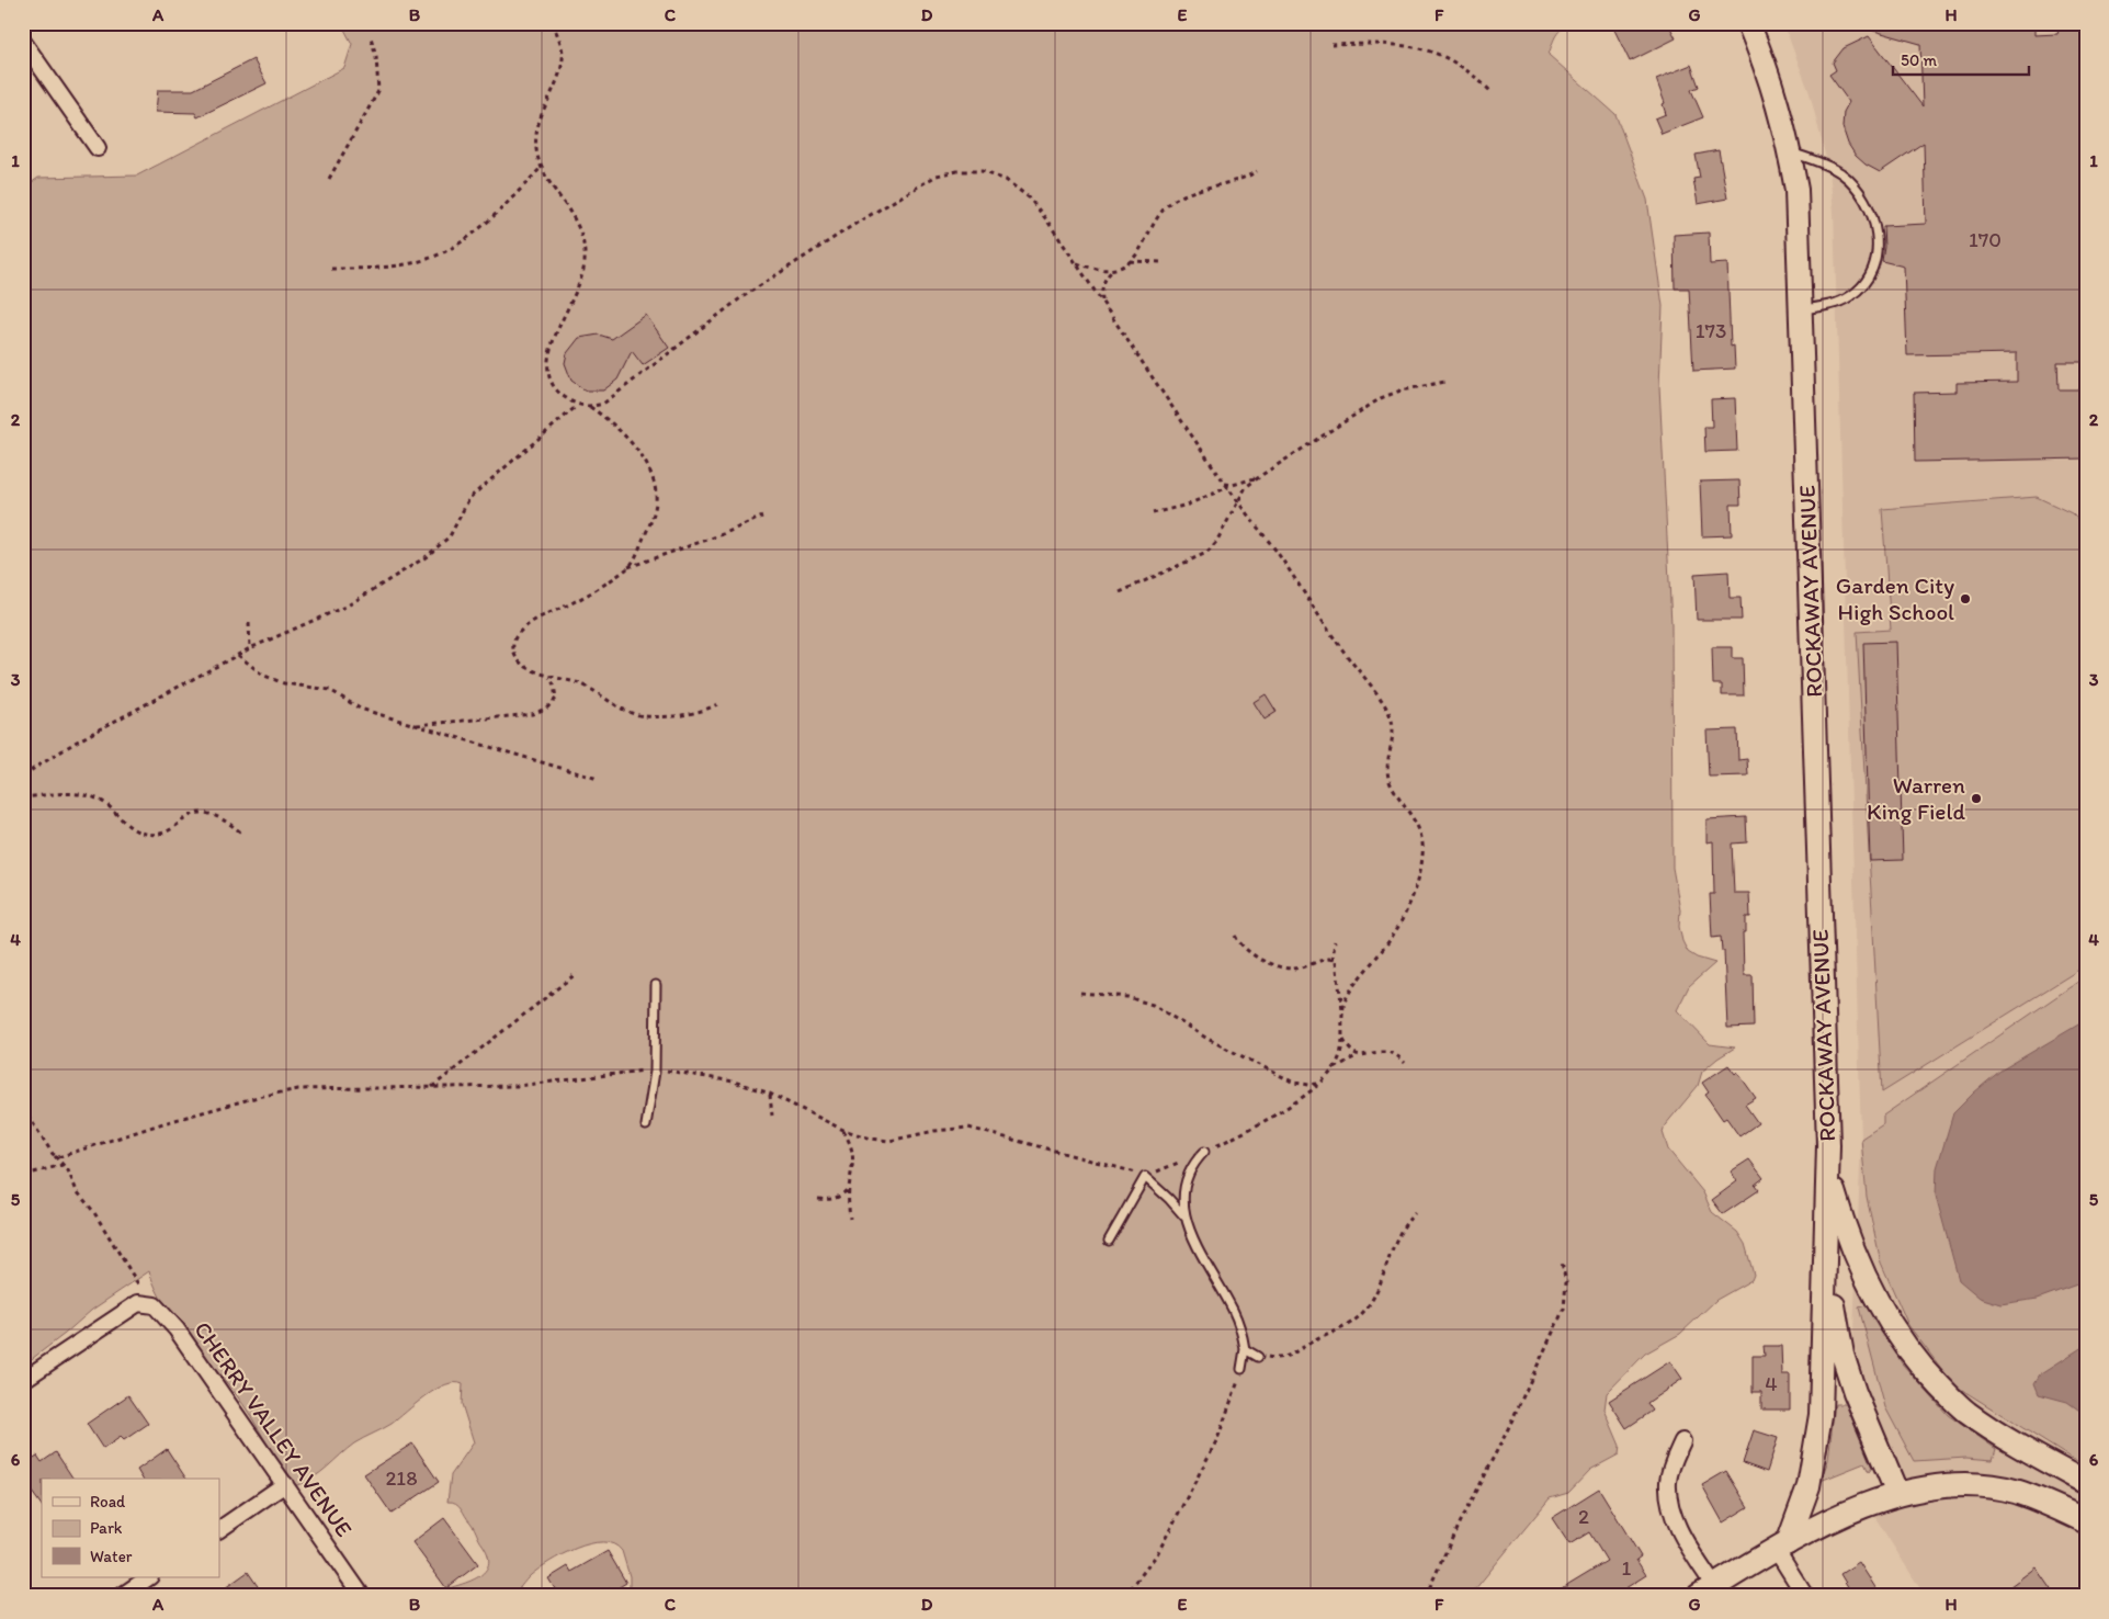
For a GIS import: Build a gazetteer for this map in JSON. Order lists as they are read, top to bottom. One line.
{"streets":{"main road":["ROCKAWAY AVENUE"],"street":["CHERRY VALLEY AVENUE"]},"places":["Garden City High School","Warren King Field"],"house_numbers":["170","173","4","218","2","1"],"legend":["Road","Park","Water"],"scale_bar":"50 m","grid":{"columns":["A","B","C","D","E","F","G","H"],"rows":["1","2","3","4","5","6"]}}
